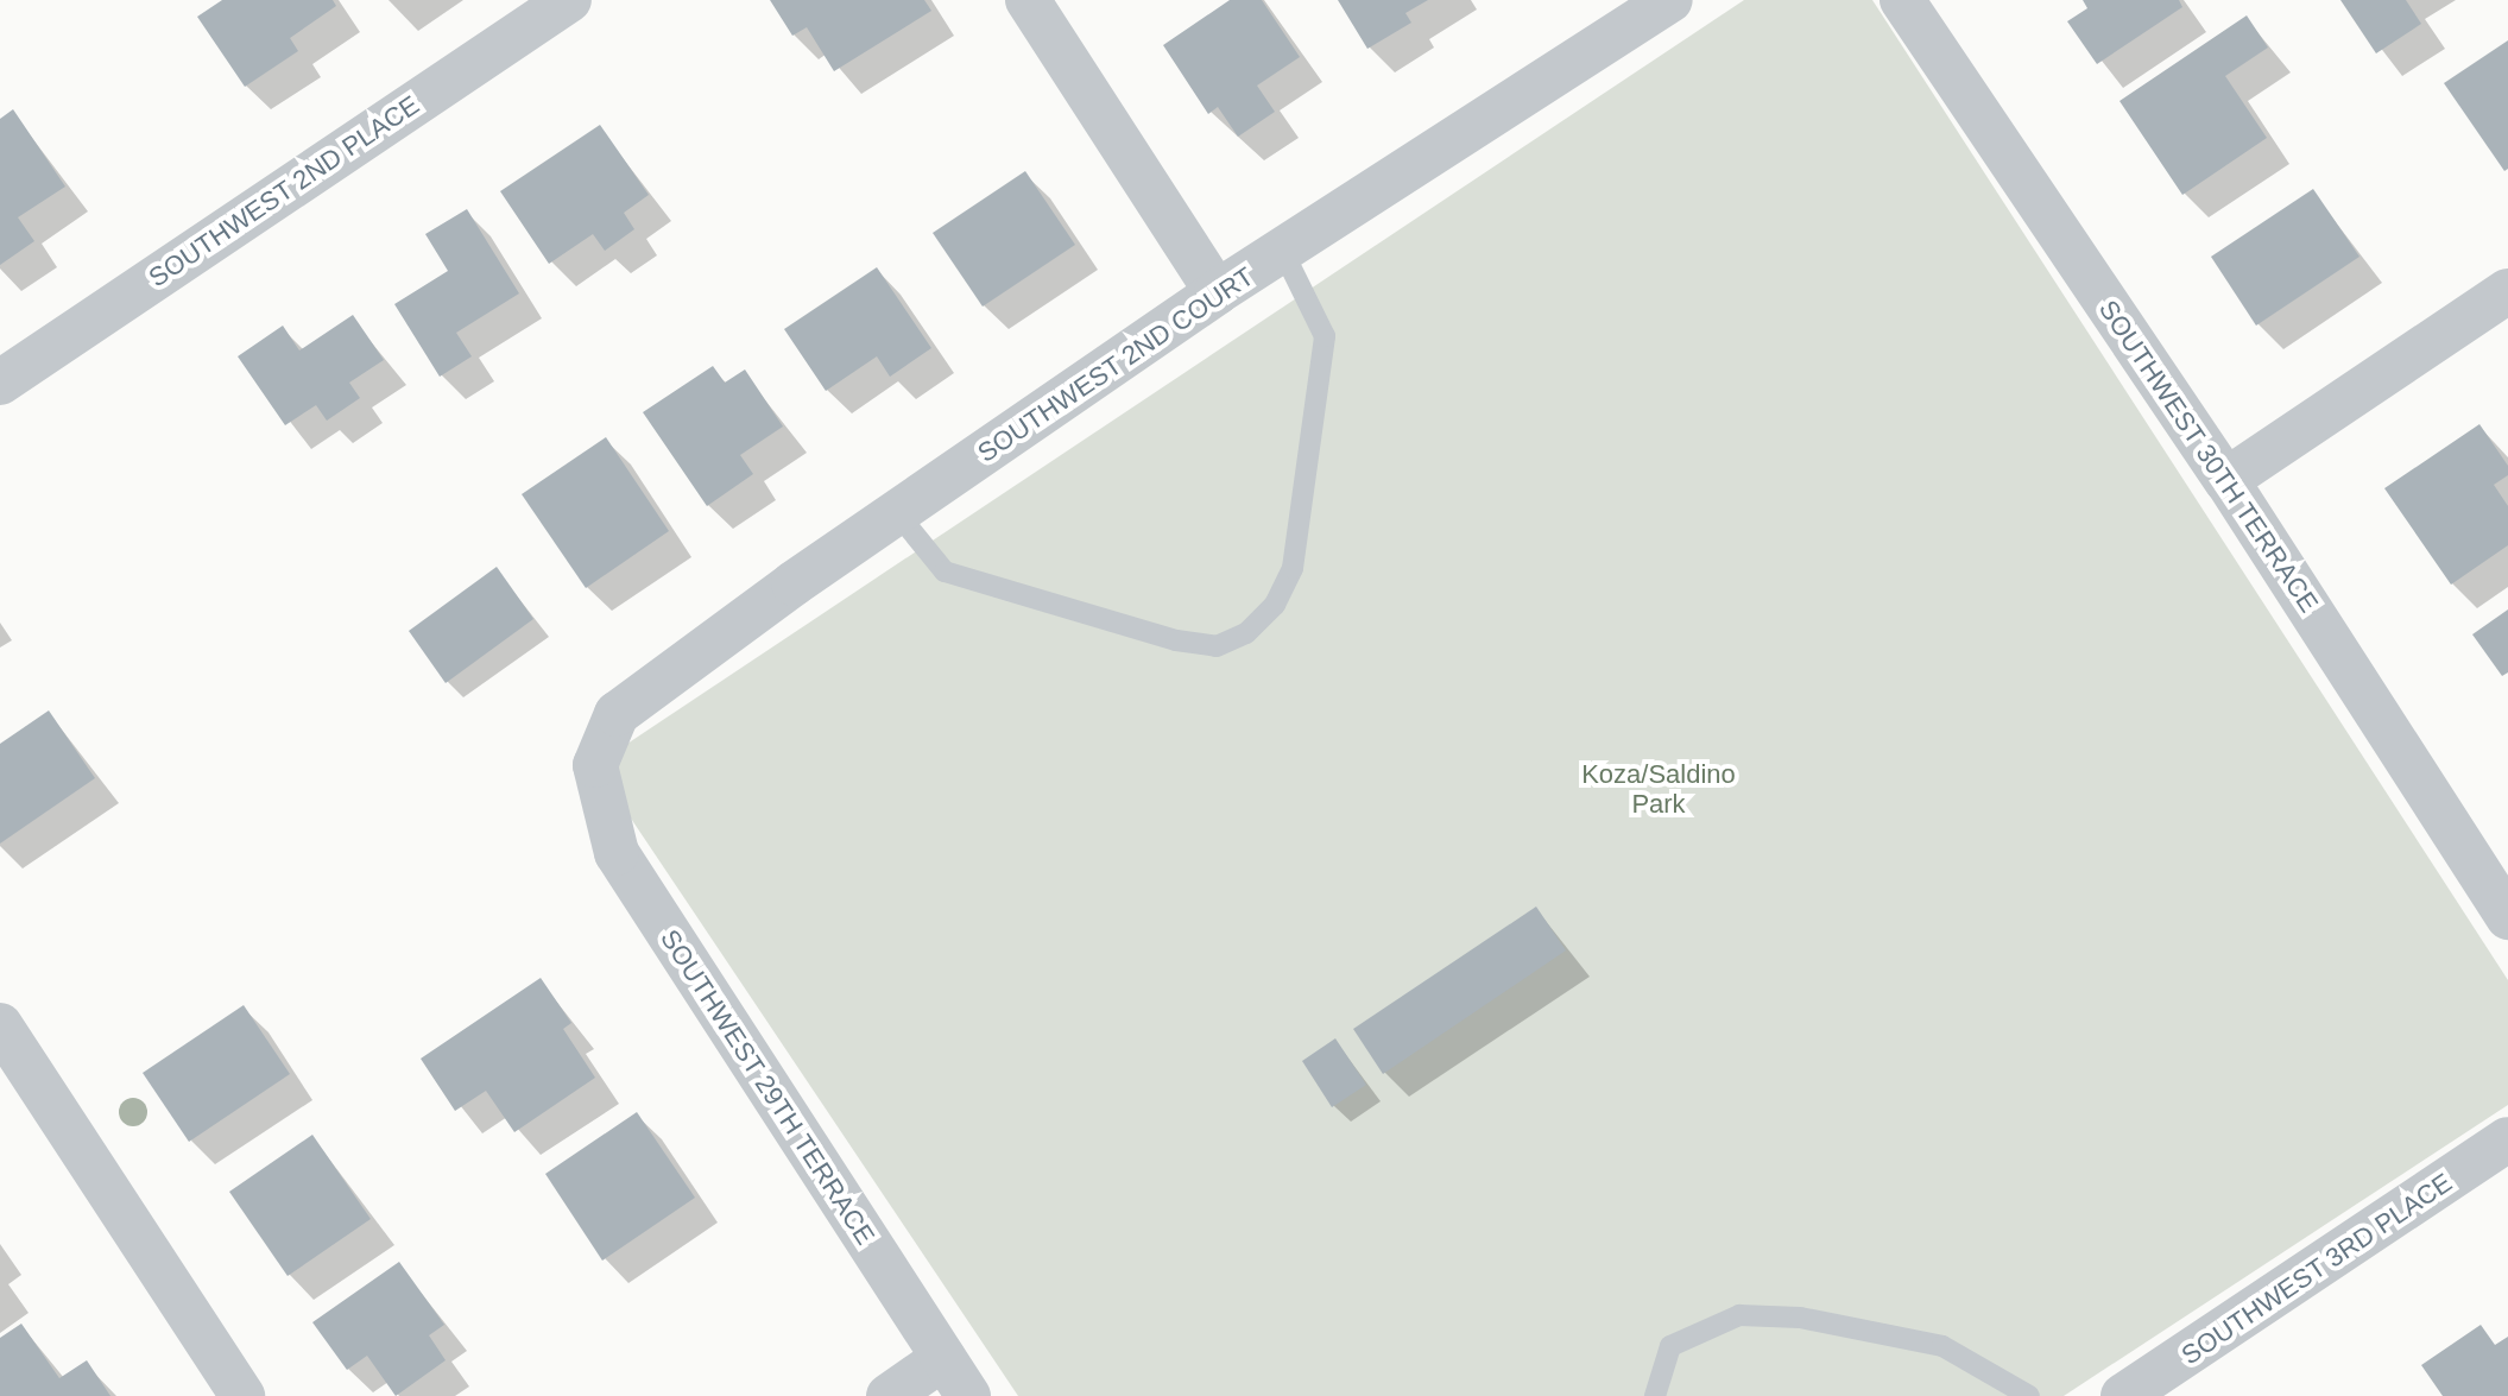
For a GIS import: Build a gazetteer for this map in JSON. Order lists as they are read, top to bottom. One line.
{"streets":{"street":["SOUTHWEST 2ND PLACE","SOUTHWEST 2ND COURT","SOUTHWEST 30TH TERRACE","SOUTHWEST 29TH TERRACE","SOUTHWEST 3RD PLACE"]},"crossings":[["SOUTHWEST 2ND COURT","SOUTHWEST 29TH TERRACE"]],"parks":["Koza/Saldino Park"]}
